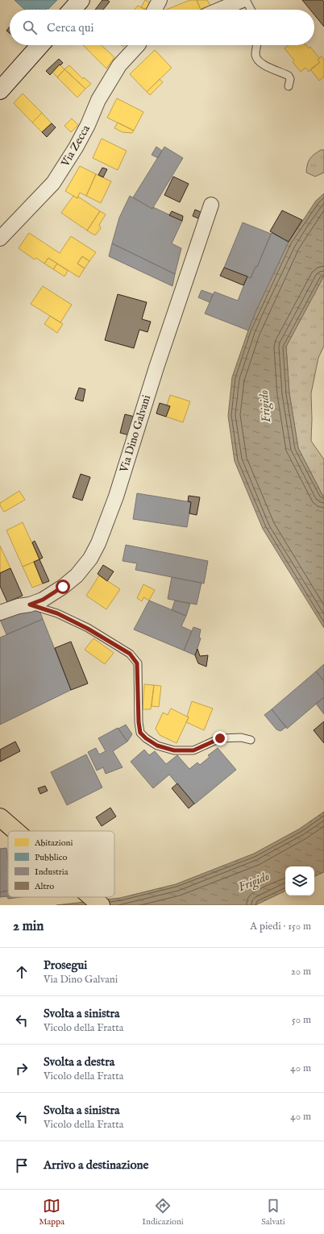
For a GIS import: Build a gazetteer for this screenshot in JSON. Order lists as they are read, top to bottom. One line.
{"streets":{"street":["Via Zecca","Via Dino Galvani"]},"water":["Frigido"],"legend":["Abitazioni","Pubblico","Industria","Altro"],"page":{"search":"Cerca qui","heading":["2 min","A piedi · 150 m"],"list":[["Prosegui","Via Dino Galvani","20 m"],["Svolta a sinistra","Vicolo della Fratta","50 m"],["Svolta a destra","Vicolo della Fratta","40 m"],["Svolta a sinistra","Vicolo della Fratta","40 m"],"Arrivo a destinazione"],"nav":["Mappa","Indicazioni","Salvati"]}}
